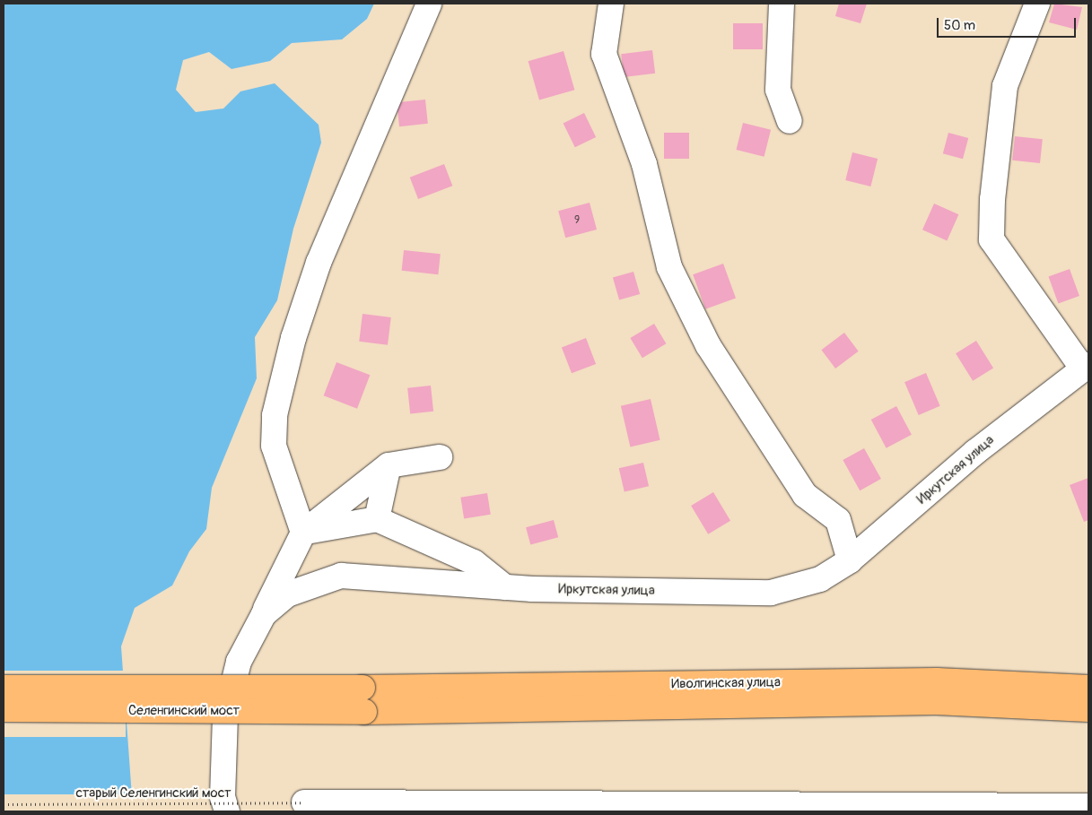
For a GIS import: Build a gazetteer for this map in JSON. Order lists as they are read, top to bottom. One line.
{"streets":{"main road":["Иволгинская улица","Селенгинский мост"],"street":["Иркутская улица"],"path":["старый Селенгинский мост"]},"crossings":[["Иволгинская улица","Селенгинский мост"]],"house_numbers":["9"],"scale_bar":"50 m"}
